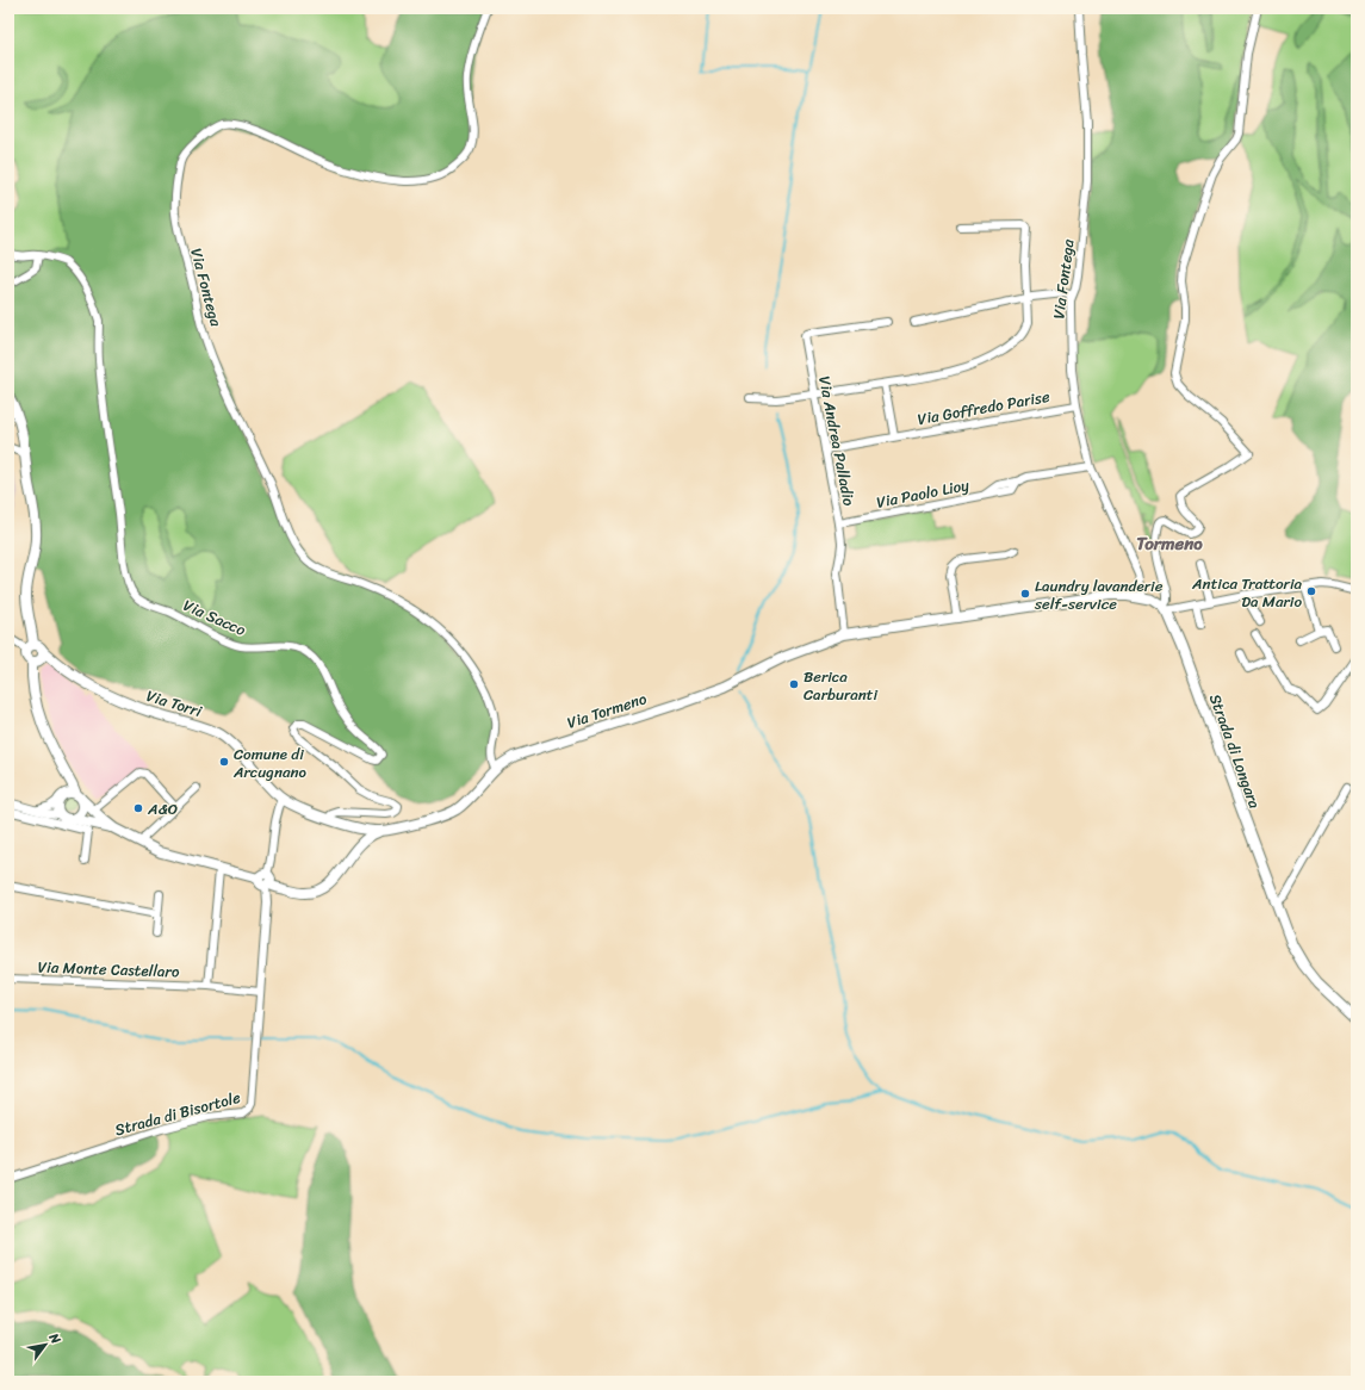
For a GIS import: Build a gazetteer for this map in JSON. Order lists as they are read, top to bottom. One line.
{"streets":{"main road":["Via Torri","Via Tormeno","Strada di Longara"],"street":["Via Fontega","Via Goffredo Parise","Via Andrea Palladio","Via Paolo Lioy","Via Sacco","Via Monte Castellaro","Strada di Bisortole"]},"crossings":[["Via Fontega","Via Goffredo Parise"],["Via Fontega","Via Paolo Lioy"],["Via Fontega","Via Tormeno"],["Via Goffredo Parise","Via Andrea Palladio"],["Via Andrea Palladio","Via Paolo Lioy"],["Via Andrea Palladio","Via Tormeno"],["Via Sacco","Via Tormeno"],["Via Torri","Via Tormeno"],["Via Torri","Strada di Bisortole"],["Via Tormeno","Strada di Longara"],["Via Tormeno","Strada di Bisortole"],["Via Monte Castellaro","Strada di Bisortole"]],"districts":["Tormeno"],"places":["Antica Trattoria Da Mario","Laundry lavanderie self-service","Berica Carburanti","Comune di Arcugnano","A&O"],"north":"top right"}
